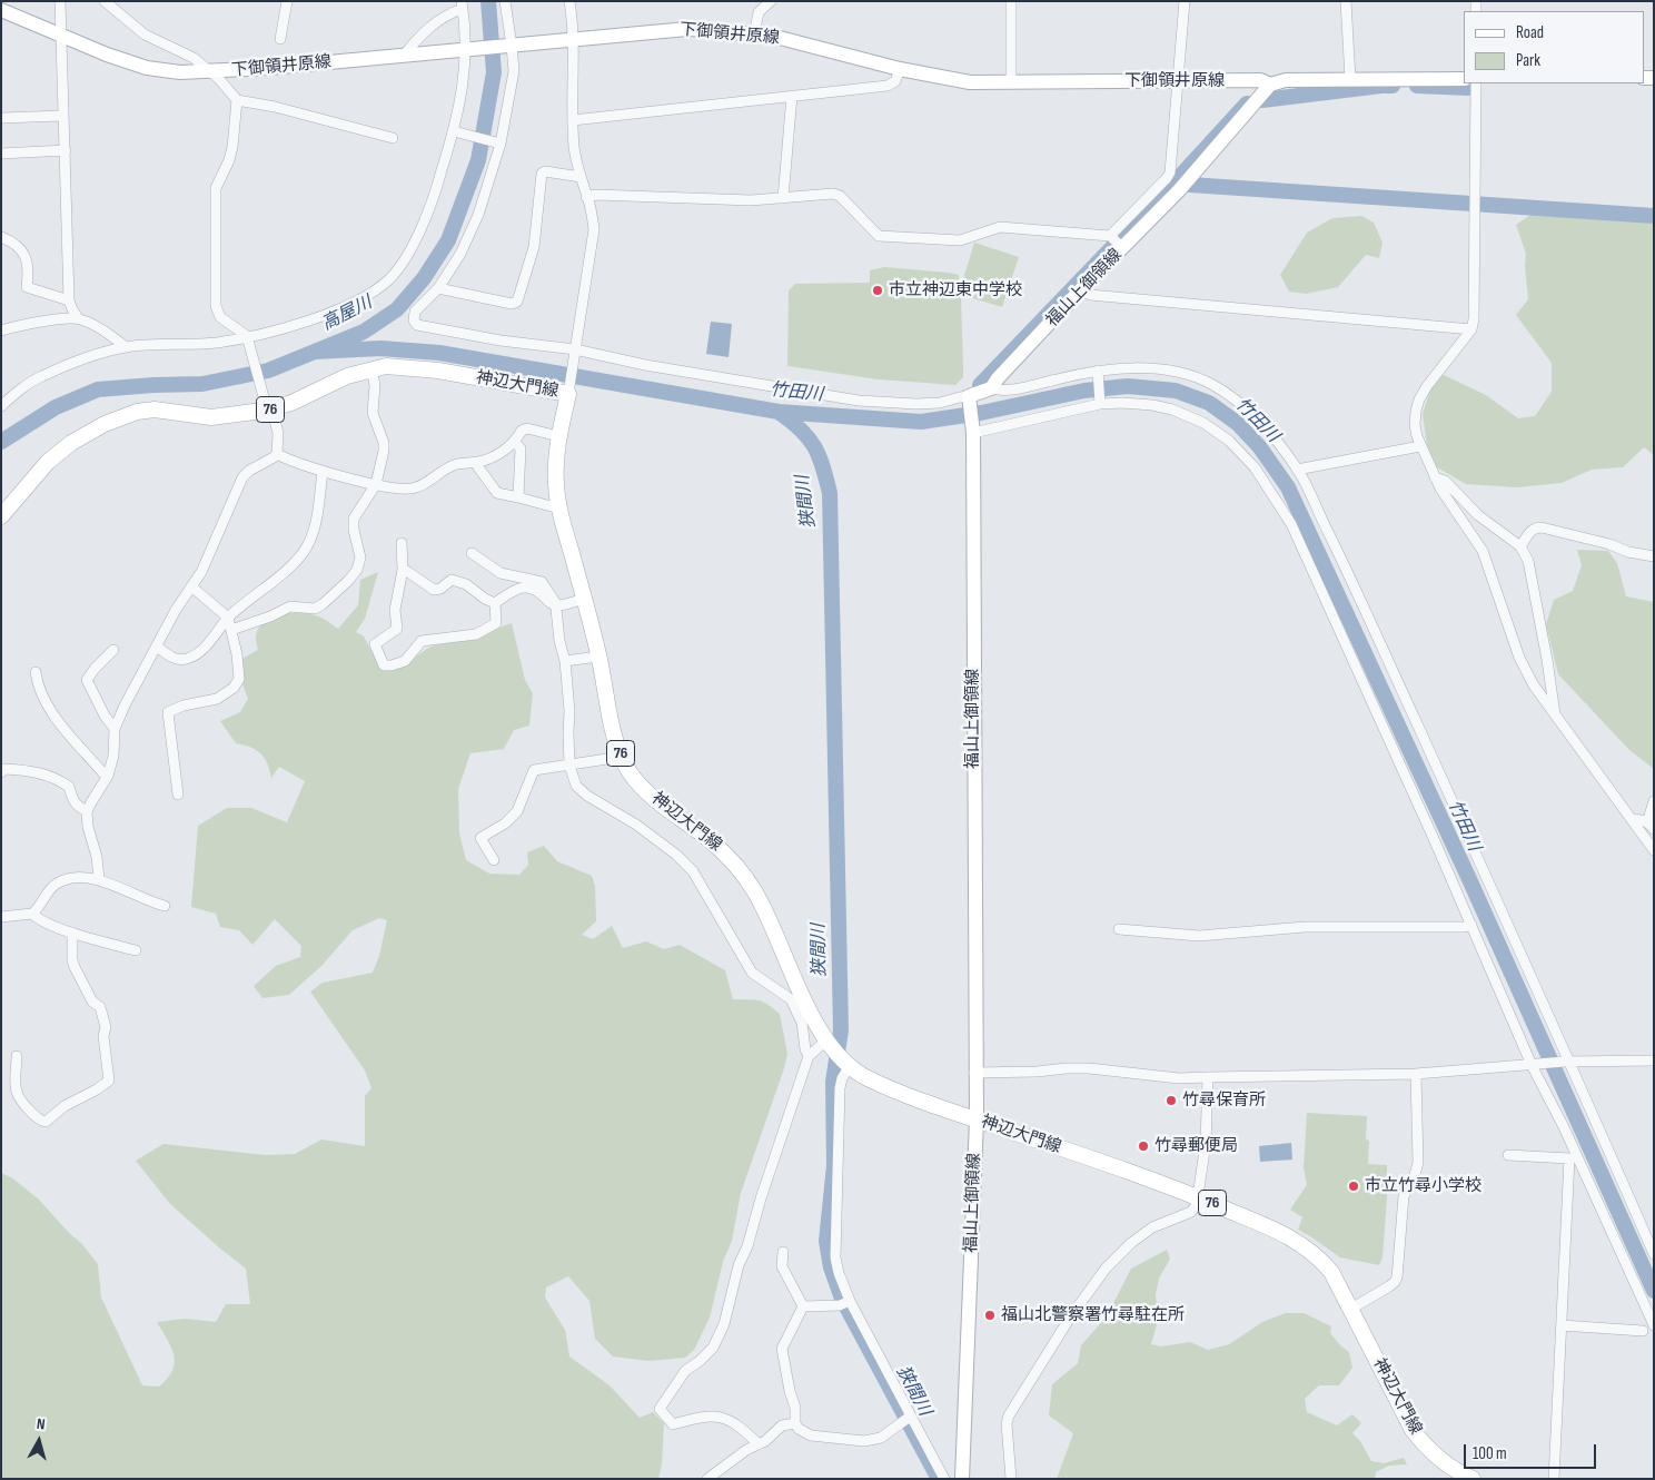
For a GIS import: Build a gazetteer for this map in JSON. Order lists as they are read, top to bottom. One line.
{"streets":{"main road":["下御領井原線","福山上御領線","神辺大門線","76"]},"crossings":[["下御領井原線","福山上御領線"],["福山上御領線","神辺大門線"]],"water":["高屋川","竹田川","狭間川"],"places":["市立神辺東中学校","竹尋保育所","竹尋郵便局","市立竹尋小学校","福山北警察署竹尋駐在所"],"legend":["Road","Park"],"scale_bar":"100 m","north":"top"}
